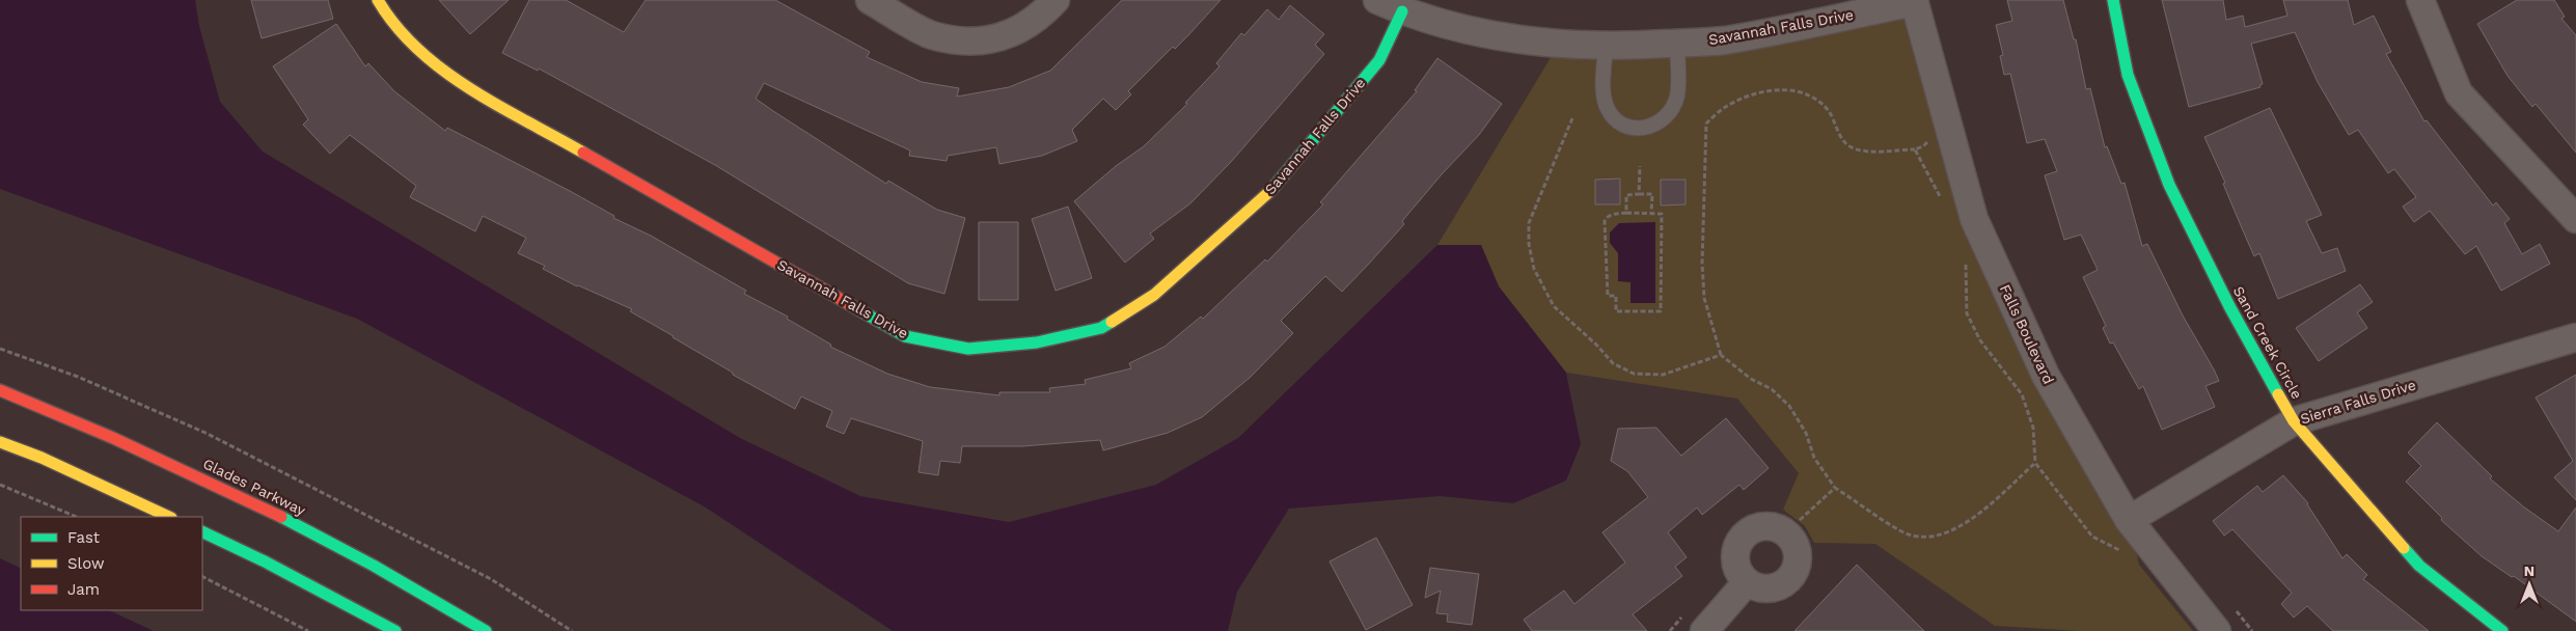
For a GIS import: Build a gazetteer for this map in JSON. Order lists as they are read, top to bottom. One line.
{"streets":{"street":["Savannah Falls Drive","Falls Boulevard","Sand Creek Circle","Sierra Falls Drive","Glades Parkway"]},"crossings":[["Savannah Falls Drive","Falls Boulevard"],["Falls Boulevard","Sierra Falls Drive"],["Sand Creek Circle","Sierra Falls Drive"]],"legend":["Fast","Slow","Jam"],"north":"top"}
